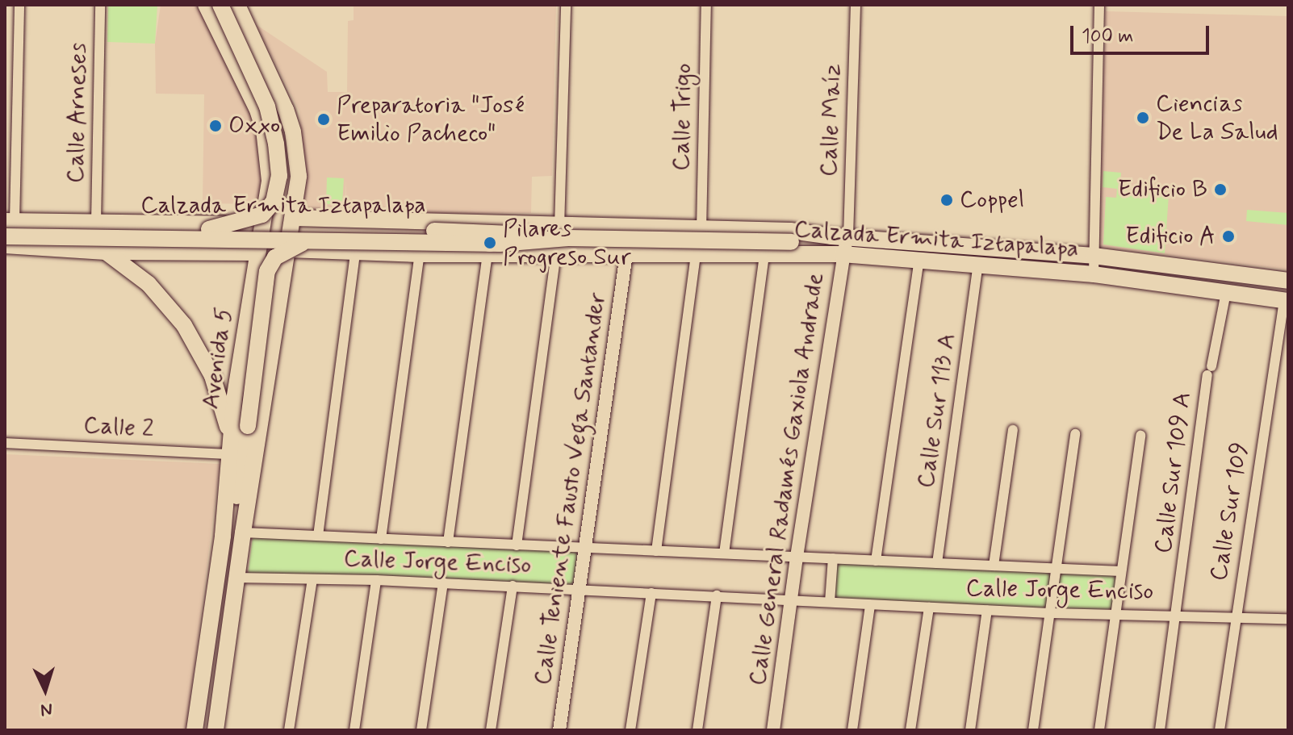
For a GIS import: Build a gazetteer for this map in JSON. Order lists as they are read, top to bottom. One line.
{"streets":{"main road":["Calzada Ermita Iztapalapa","Avenida 5"],"street":["Calle Arneses","Calle Trigo","Calle Maíz","Calle Sur 113 A","Calle 2","Calle Sur 109 A","Calle General Radamés Gaxiola Andrade","Calle Teniente Fausto Vega Santander","Calle Sur 109","Calle Jorge Enciso"]},"crossings":[["Calle Arneses","Calzada Ermita Iztapalapa"],["Calle Trigo","Calzada Ermita Iztapalapa"],["Calle Maíz","Calzada Ermita Iztapalapa"],["Calle Maíz","Calle General Radamés Gaxiola Andrade"],["Calzada Ermita Iztapalapa","Avenida 5"],["Calzada Ermita Iztapalapa","Calle Sur 113 A"],["Calzada Ermita Iztapalapa","Calle Sur 109 A"],["Calzada Ermita Iztapalapa","Calle General Radamés Gaxiola Andrade"],["Calzada Ermita Iztapalapa","Calle Teniente Fausto Vega Santander"],["Calzada Ermita Iztapalapa","Calle Sur 109"],["Avenida 5","Calle 2"],["Calle Sur 113 A","Calle Jorge Enciso"],["Calle Sur 109 A","Calle Jorge Enciso"],["Calle General Radamés Gaxiola Andrade","Calle Jorge Enciso"],["Calle Teniente Fausto Vega Santander","Calle Jorge Enciso"],["Calle Sur 109","Calle Jorge Enciso"]],"places":["Ciencias De La Salud","Preparatoria \"José Emilio Pacheco\"","Oxxo","Edificio B","Coppel","Edificio A","Pilares Progreso Sur"],"scale_bar":"100 m","north":"bottom"}
